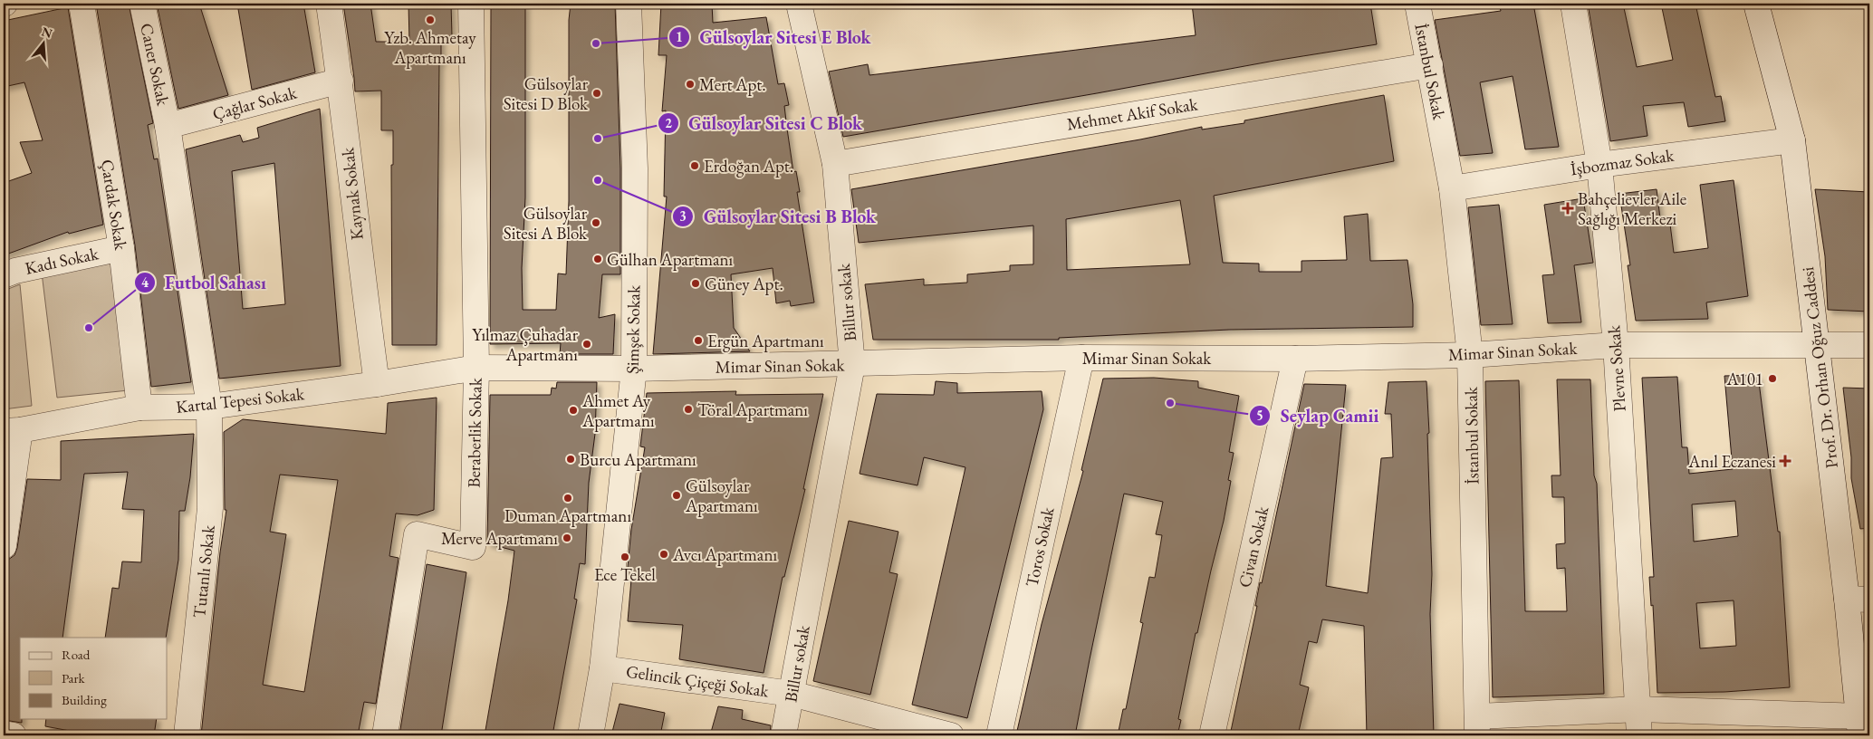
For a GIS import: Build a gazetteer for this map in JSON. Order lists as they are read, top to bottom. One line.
{"streets":{"street":["Caner Sokak","İstanbul Sokak","Çağlar Sokak","Mehmet Akif Sokak","İşbozmaz Sokak","Kaynak Sokak","Çardak Sokak","Kadı Sokak","Billur sokak","Şimşek Sokak","Mimar Sinan Sokak","Prof. Dr. Orhan Oğuz Caddesi","Plevne Sokak","Kartal Tepesi Sokak","Beraberlik Sokak","Toros Sokak","Civan Sokak","Tutanlı Sokak","Gelincik Çiçeği Sokak"]},"crossings":[["Caner Sokak","Çağlar Sokak"],["Caner Sokak","Kartal Tepesi Sokak"],["Caner Sokak","Tutanlı Sokak"],["İstanbul Sokak","Mehmet Akif Sokak"],["İstanbul Sokak","İşbozmaz Sokak"],["İstanbul Sokak","Mimar Sinan Sokak"],["Çağlar Sokak","Kaynak Sokak"],["Mehmet Akif Sokak","Billur sokak"],["İşbozmaz Sokak","Prof. Dr. Orhan Oğuz Caddesi"],["İşbozmaz Sokak","Plevne Sokak"],["Kaynak Sokak","Kartal Tepesi Sokak"],["Çardak Sokak","Kadı Sokak"],["Çardak Sokak","Kartal Tepesi Sokak"],["Billur sokak","Mimar Sinan Sokak"],["Billur sokak","Gelincik Çiçeği Sokak"],["Şimşek Sokak","Mimar Sinan Sokak"],["Şimşek Sokak","Gelincik Çiçeği Sokak"],["Mimar Sinan Sokak","Prof. Dr. Orhan Oğuz Caddesi"],["Mimar Sinan Sokak","Plevne Sokak"],["Mimar Sinan Sokak","Kartal Tepesi Sokak"],["Mimar Sinan Sokak","Beraberlik Sokak"],["Mimar Sinan Sokak","Toros Sokak"],["Mimar Sinan Sokak","Civan Sokak"],["Kartal Tepesi Sokak","Beraberlik Sokak"],["Kartal Tepesi Sokak","Tutanlı Sokak"]],"places":{"other":["Yzb. Ahmetay Apartmanı","Gülsoylar Sitesi E Blok","Mert Apt.","Gülsoylar Sitesi D Blok","Gülsoylar Sitesi C Blok","Erdoğan Apt.","Gülsoylar Sitesi B Blok","Gülsoylar Sitesi A Blok","Gülhan Apartmanı","Güney Apt.","Futbol Sahası","Ergün Apartmanı","Yılmaz Çuhadar Apartmanı","A101","Seylap Camii","Töral Apartmanı","Ahmet Ay Apartmanı","Burcu Apartmanı","Gülsoylar Apartmanı","Duman Apartmanı","Merve Apartmanı","Avcı Apartmanı","Ece Tekel"],"health":["Bahçelievler Aile Sağlığı Merkezi","Anıl Eczanesi"]},"legend":["Road","Park","Building"],"north":"top"}
